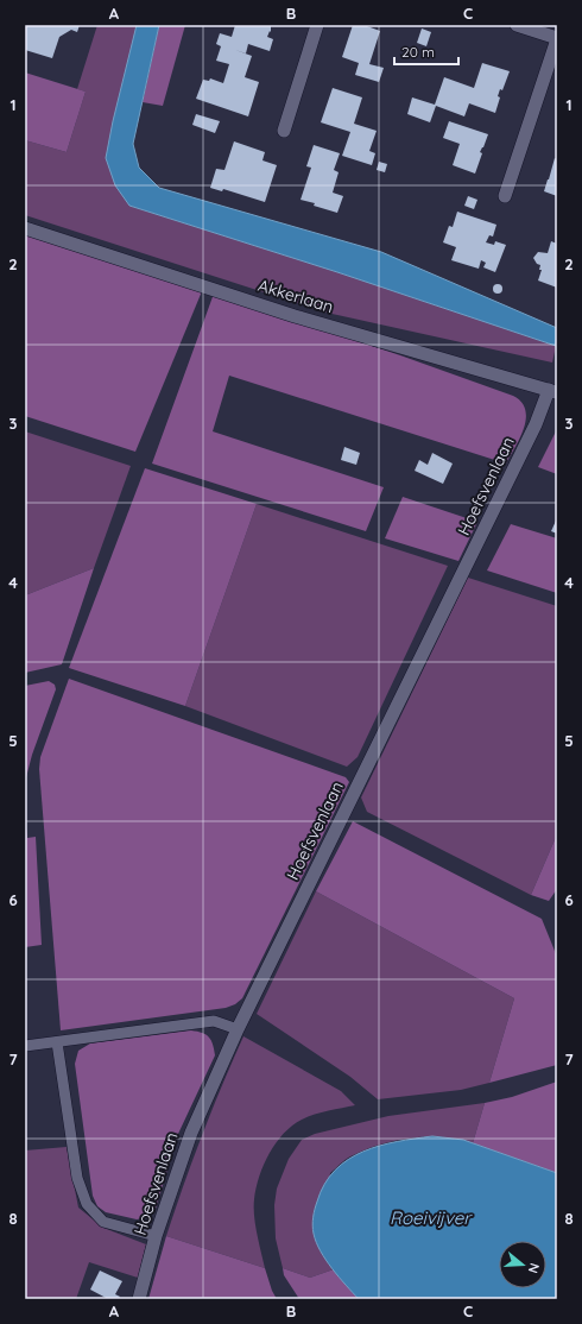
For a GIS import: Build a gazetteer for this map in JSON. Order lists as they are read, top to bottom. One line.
{"streets":{"street":["Akkerlaan","Hoefsvenlaan"]},"crossings":[["Akkerlaan","Hoefsvenlaan"]],"water":["Roeivijver"],"scale_bar":"20 m","north":"right","grid":{"columns":["A","B","C"],"rows":["1","2","3","4","5","6","7","8"]}}
